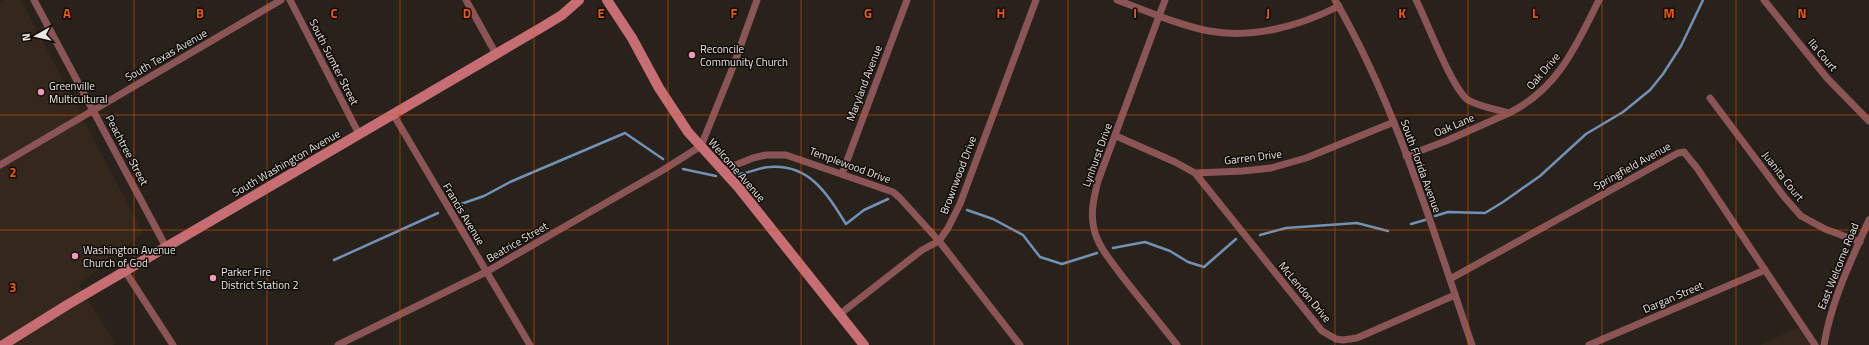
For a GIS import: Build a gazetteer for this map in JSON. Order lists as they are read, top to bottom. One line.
{"streets":{"main road":["South Washington Avenue","Welcome Avenue"],"street":["South Texas Avenue","Ila Court","South Sumter Street","Oak Drive","Maryland Avenue","Oak Lane","Peachtree Street","Lynhurst Drive","Garren Drive","Templewood Drive","South Florida Avenue","Springfield Avenue","Brownwood Drive","Juanita Court","Francis Avenue","Beatrice Street","East Welcome Road","McLendon Drive","Dargan Street"]},"crossings":[["South Texas Avenue","Peachtree Street"],["South Sumter Street","South Washington Avenue"],["Oak Drive","Oak Lane"],["Maryland Avenue","Templewood Drive"],["Oak Lane","South Florida Avenue"],["Peachtree Street","South Washington Avenue"],["Garren Drive","South Florida Avenue"],["Garren Drive","McLendon Drive"],["South Washington Avenue","Francis Avenue"],["Templewood Drive","Welcome Avenue"],["Templewood Drive","Brownwood Drive"],["South Florida Avenue","Springfield Avenue"],["South Florida Avenue","McLendon Drive"],["Springfield Avenue","Dargan Street"],["Welcome Avenue","Brownwood Drive"],["Welcome Avenue","Beatrice Street"],["Juanita Court","East Welcome Road"],["Francis Avenue","Beatrice Street"]],"places":["Reconcile Community Church","Greenville Multicultural","Washington Avenue Church of God","Parker Fire District Station 2"],"north":"left","grid":{"columns":["A","B","C","D","E","F","G","H","I","J","K","L","M","N"],"rows":["2","3"]}}
